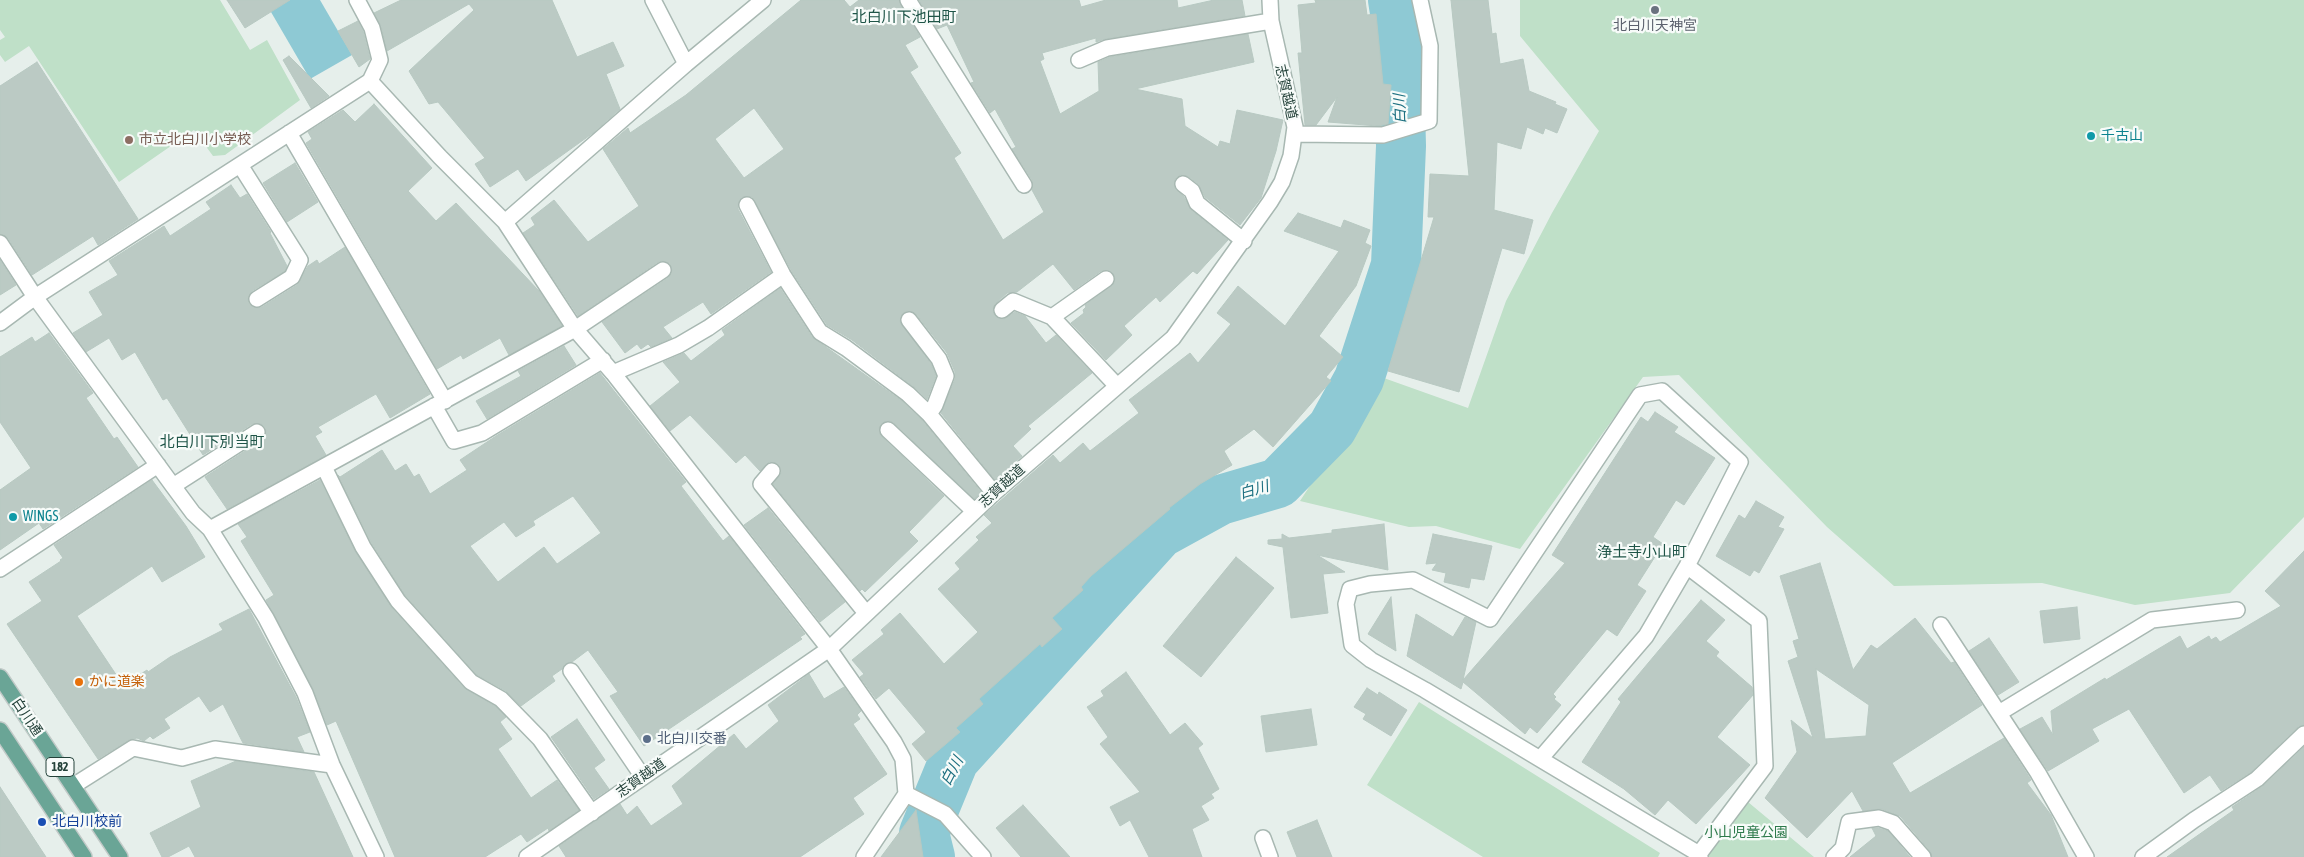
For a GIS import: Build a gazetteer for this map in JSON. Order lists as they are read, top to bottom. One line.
{"streets":{"main road":["白川通","182"],"street":["志賀越道"]},"districts":["北白川下池田町","北白川下別当町","浄土寺小山町"],"water":["白川"],"parks":["小山児童公園"],"places":["北白川天神宮","千古山","市立北白川小学校","WINGS","かに道楽","北白川交番","北白川校前"]}
